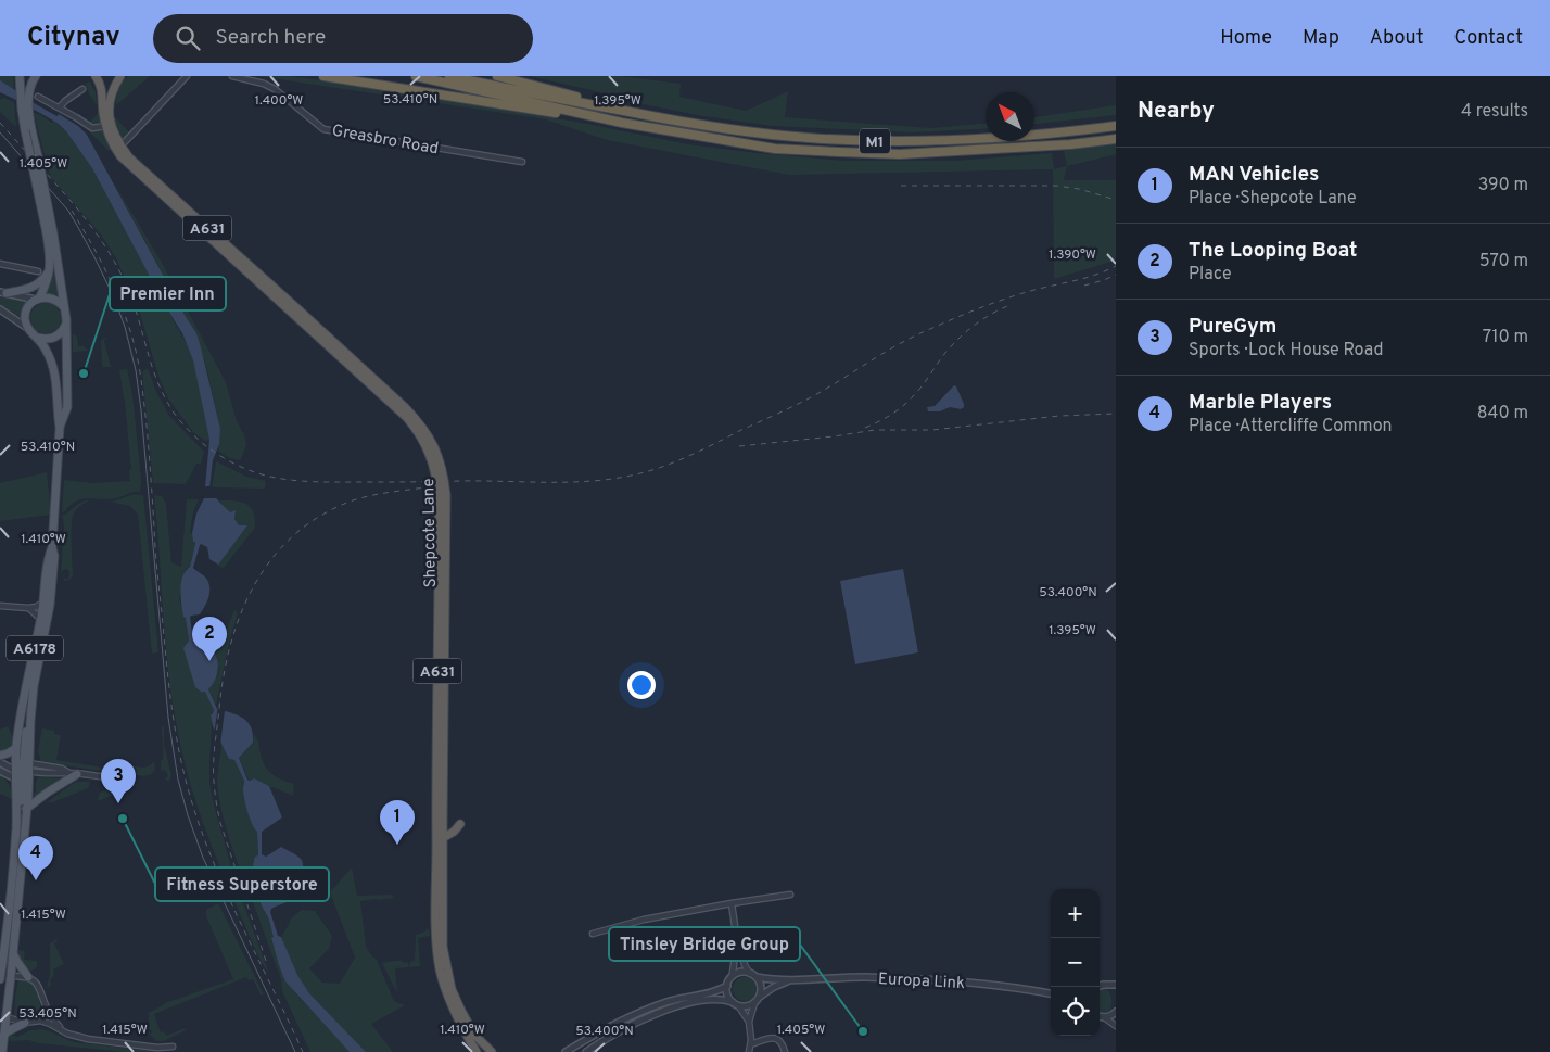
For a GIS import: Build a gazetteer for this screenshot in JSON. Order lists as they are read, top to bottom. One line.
{"streets":{"highway":["M1","A631","Shepcote Lane"],"main road":["A6178"],"street":["Greasbro Road","Europa Link"]},"places":["Premier Inn","Fitness Superstore","Tinsley Bridge Group"],"north":"top left","page":{"header":"Citynav","search":"Search here","nav":["Home","Map","About","Contact"],"heading":["Nearby","4 results"],"list":[{"mark":"1","name":"MAN Vehicles","note":"Place · Shepcote Lane","value":"390 m"},{"mark":"2","name":"The Looping Boat","note":"Place","value":"570 m"},{"mark":"3","name":"PureGym","note":"Sports · Lock House Road","value":"710 m"},{"mark":"4","name":"Marble Players","note":"Place · Attercliffe Common","value":"840 m"}],"pins":["2","3","1","4"],"map_buttons":["+","−"]},"coordinates":["53.410°N","1.400°W","1.395°W","1.405°W","1.390°W","1.410°W","53.400°N","1.415°W","53.405°N"]}
